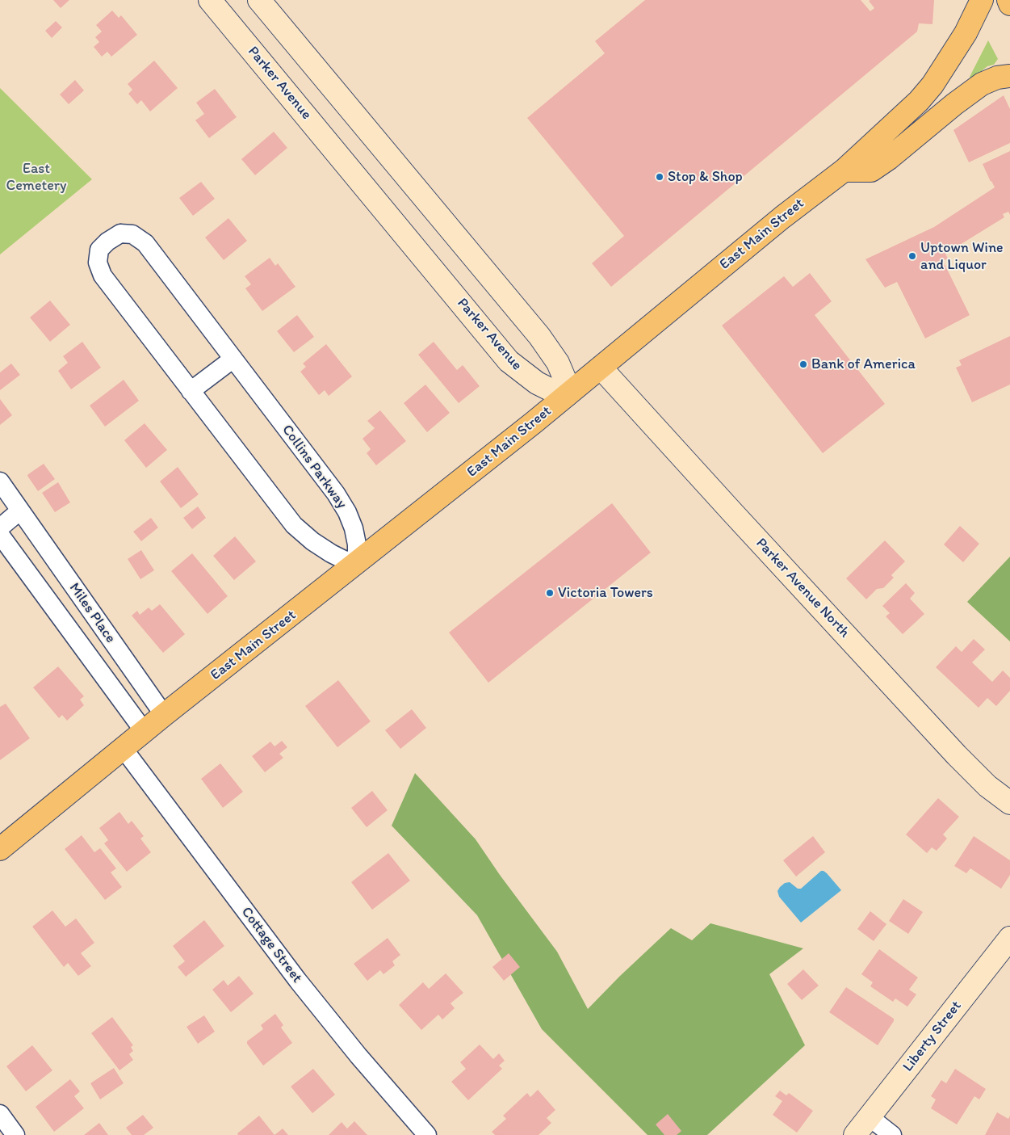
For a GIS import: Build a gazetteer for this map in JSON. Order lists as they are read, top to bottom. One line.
{"streets":{"main road":["East Main Street"],"street":["Parker Avenue","Collins Parkway","Parker Avenue North","Miles Place","Cottage Street","Liberty Street"]},"crossings":[["Parker Avenue","East Main Street"],["East Main Street","Collins Parkway"],["East Main Street","Parker Avenue North"],["East Main Street","Miles Place"],["East Main Street","Cottage Street"]],"parks":["East Cemetery"],"places":["Stop & Shop","Uptown Wine and Liquor","Bank of America","Victoria Towers"]}
